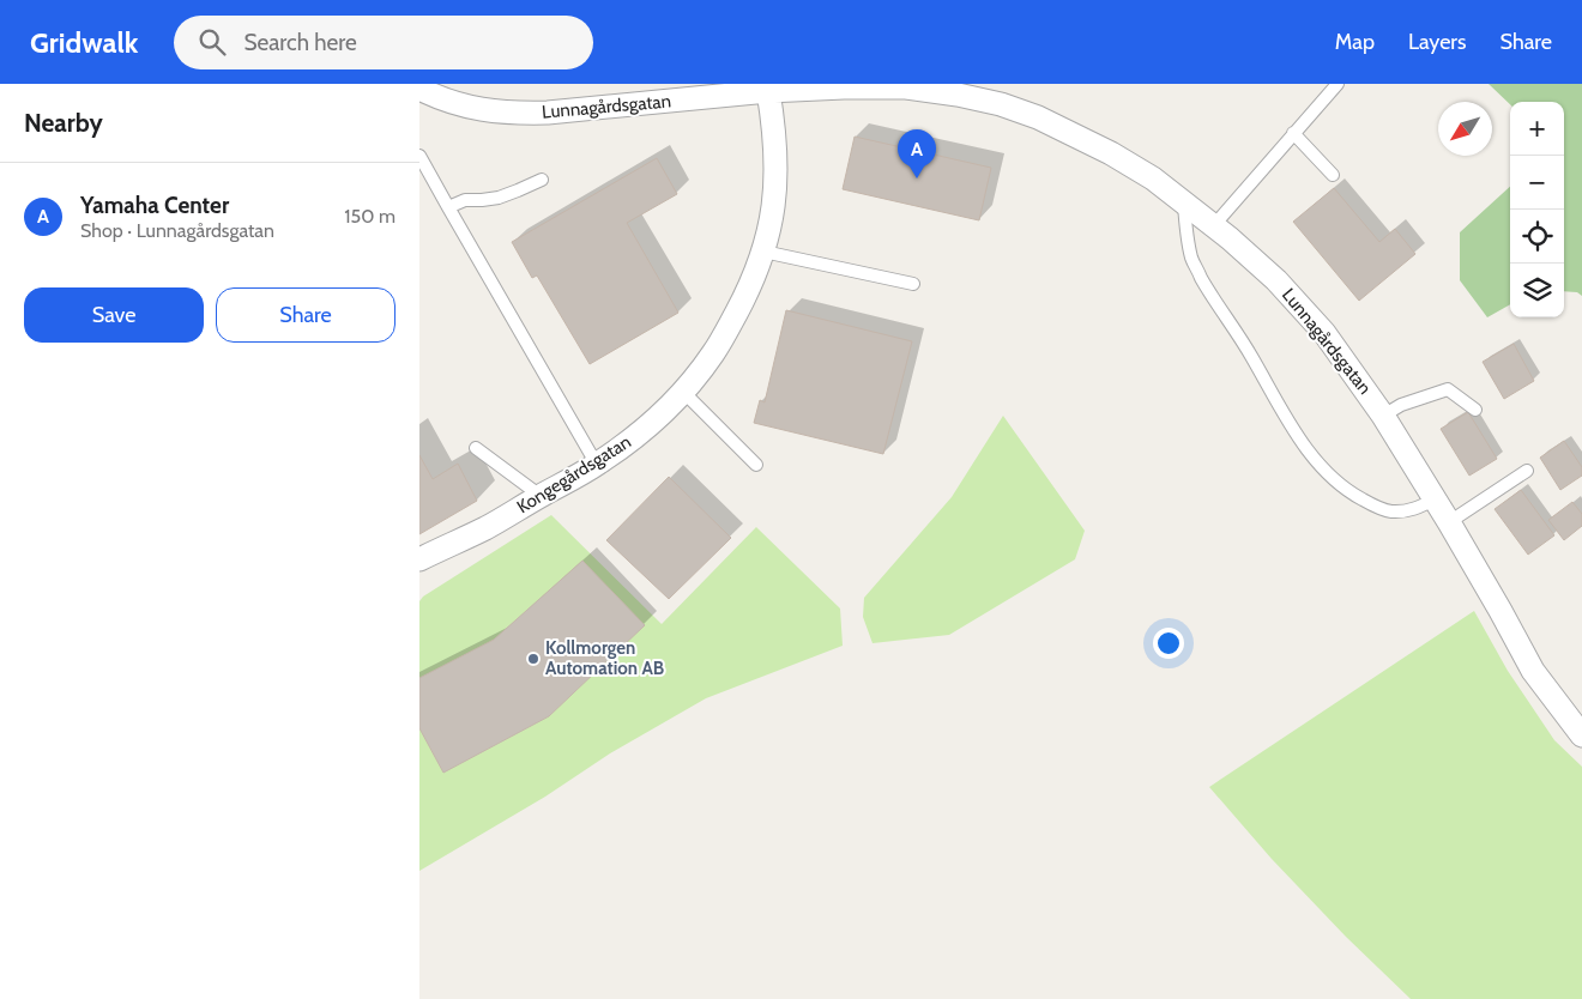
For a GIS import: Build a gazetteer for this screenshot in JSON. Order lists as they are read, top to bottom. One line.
{"streets":{"street":["Lunnagårdsgatan","Kongegårdsgatan"]},"crossings":[["Lunnagårdsgatan","Kongegårdsgatan"]],"places":["Kollmorgen Automation AB"],"north":"bottom left","page":{"header":"Gridwalk","search":"Search here","nav":["Map","Layers","Share"],"heading":"Nearby","map_buttons":["+","−"],"pins":"A","list":[{"mark":"A","name":"Yamaha Center","note":"Shop · Lunnagårdsgatan","value":"150 m"}],"buttons":["Save","Share"]}}
